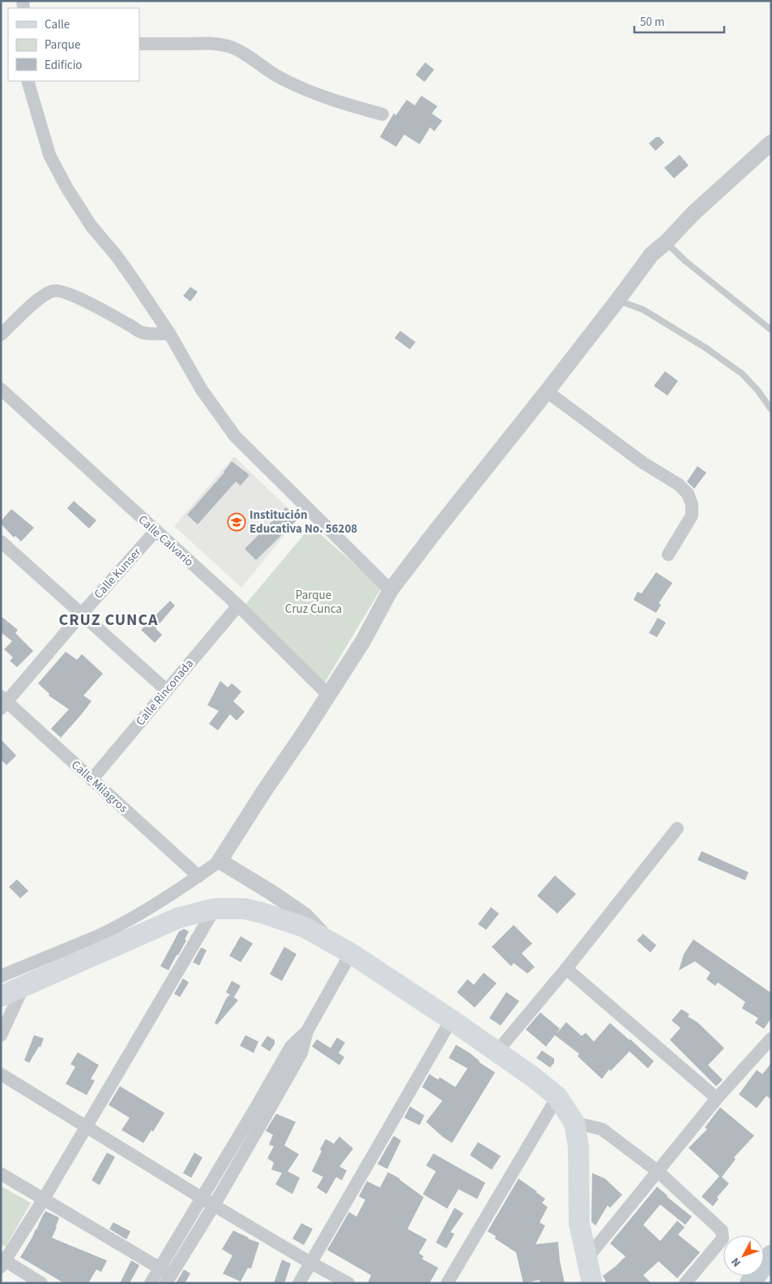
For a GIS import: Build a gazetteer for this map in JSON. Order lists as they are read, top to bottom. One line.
{"streets":{"street":["Calle Calvario","Calle Kunser","Calle Rinconada","Calle Milagros"]},"crossings":[["Calle Calvario","Calle Kunser"],["Calle Calvario","Calle Rinconada"],["Calle Kunser","Calle Milagros"],["Calle Rinconada","Calle Milagros"]],"districts":["CRUZ CUNCA"],"parks":["Parque Cruz Cunca"],"places":{"school or university":["Institución Educativa No. 56208"]},"legend":["Calle","Parque","Edificio"],"scale_bar":"50 m","north":"bottom left"}
